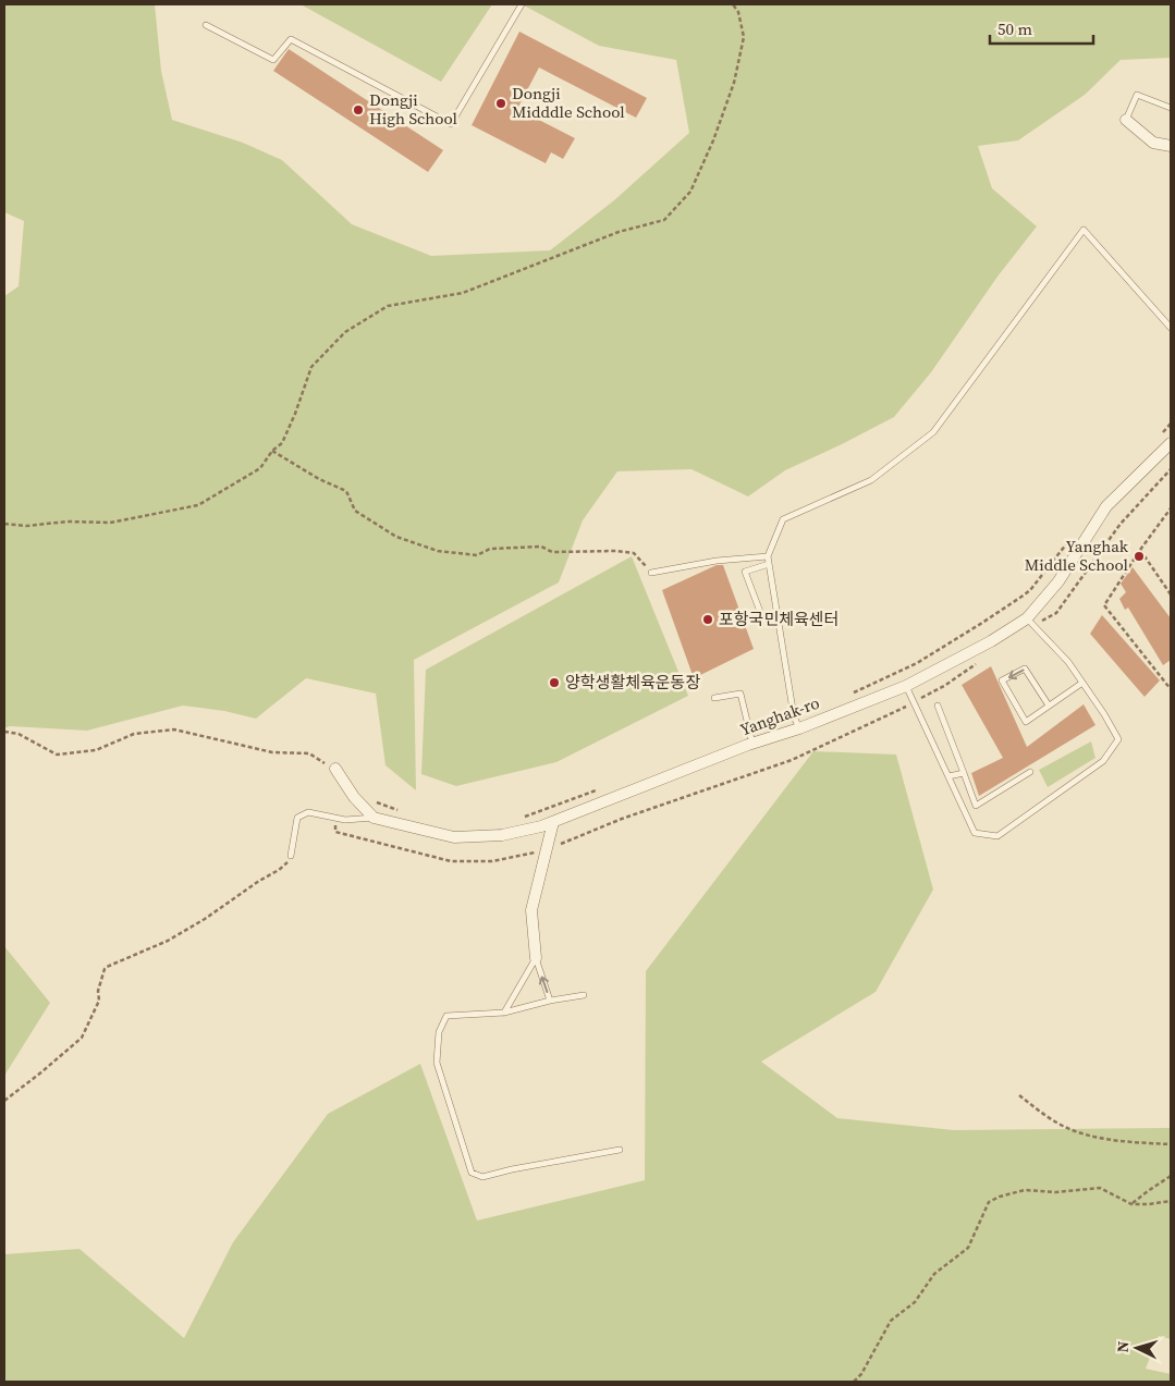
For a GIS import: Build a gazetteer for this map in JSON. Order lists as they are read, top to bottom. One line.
{"streets":{"street":["Yanghak-ro"]},"places":["Dongji Midddle School","Dongji High School","Yanghak Middle School","포항국민체육센터","양학생활체육운동장"],"scale_bar":"50 m","north":"left"}
